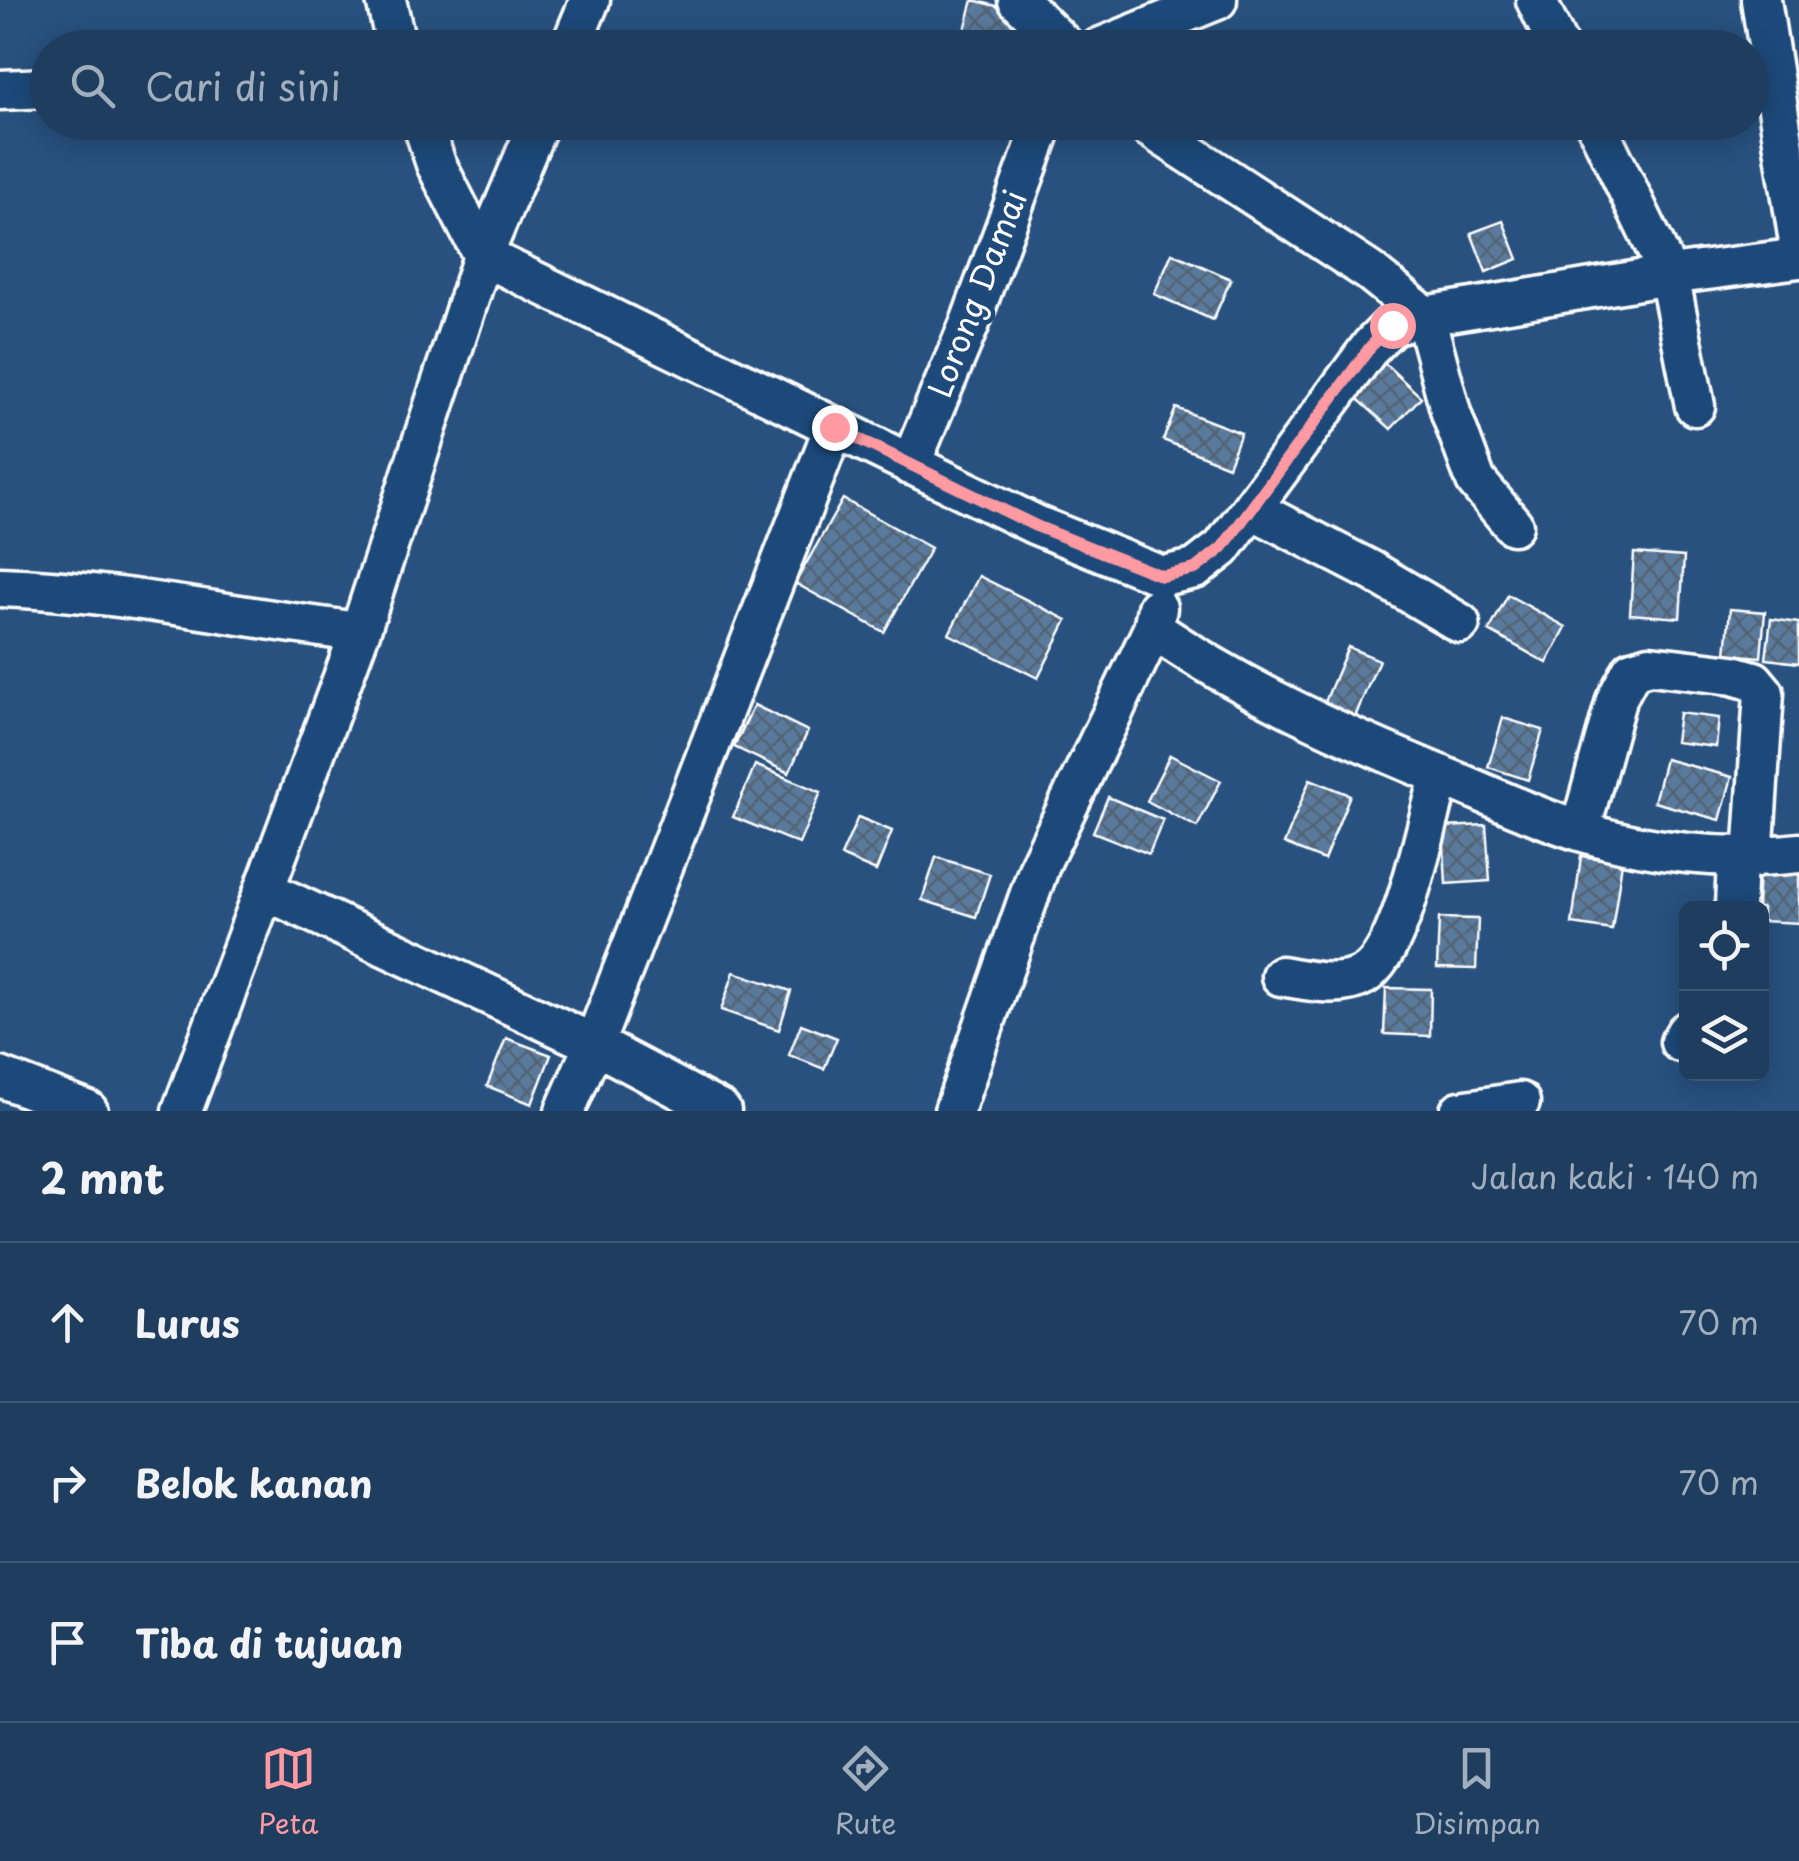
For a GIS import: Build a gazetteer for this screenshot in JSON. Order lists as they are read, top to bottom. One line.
{"streets":{"street":["Lorong Damai"]},"page":{"search":"Cari di sini","heading":["2 mnt","Jalan kaki · 140 m"],"list":[["Lurus","70 m"],["Belok kanan","70 m"],"Tiba di tujuan"],"nav":["Peta","Rute","Disimpan"]}}
